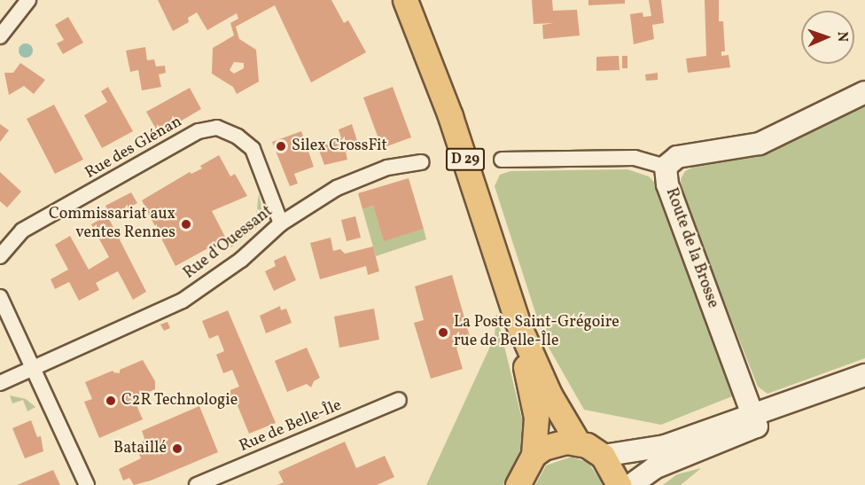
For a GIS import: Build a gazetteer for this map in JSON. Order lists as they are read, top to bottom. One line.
{"streets":{"main road":["D 29"],"street":["Rue des Glénan","Rue d'Ouessant","Route de la Brosse","Rue de Belle-Île"]},"crossings":[["Rue des Glénan","Rue d'Ouessant"]],"places":["Silex CrossFit","Commissariat aux ventes Rennes","La Poste Saint-Grégoire rue de Belle-Île","C2R Technologie","Bataillé"],"north":"right"}
